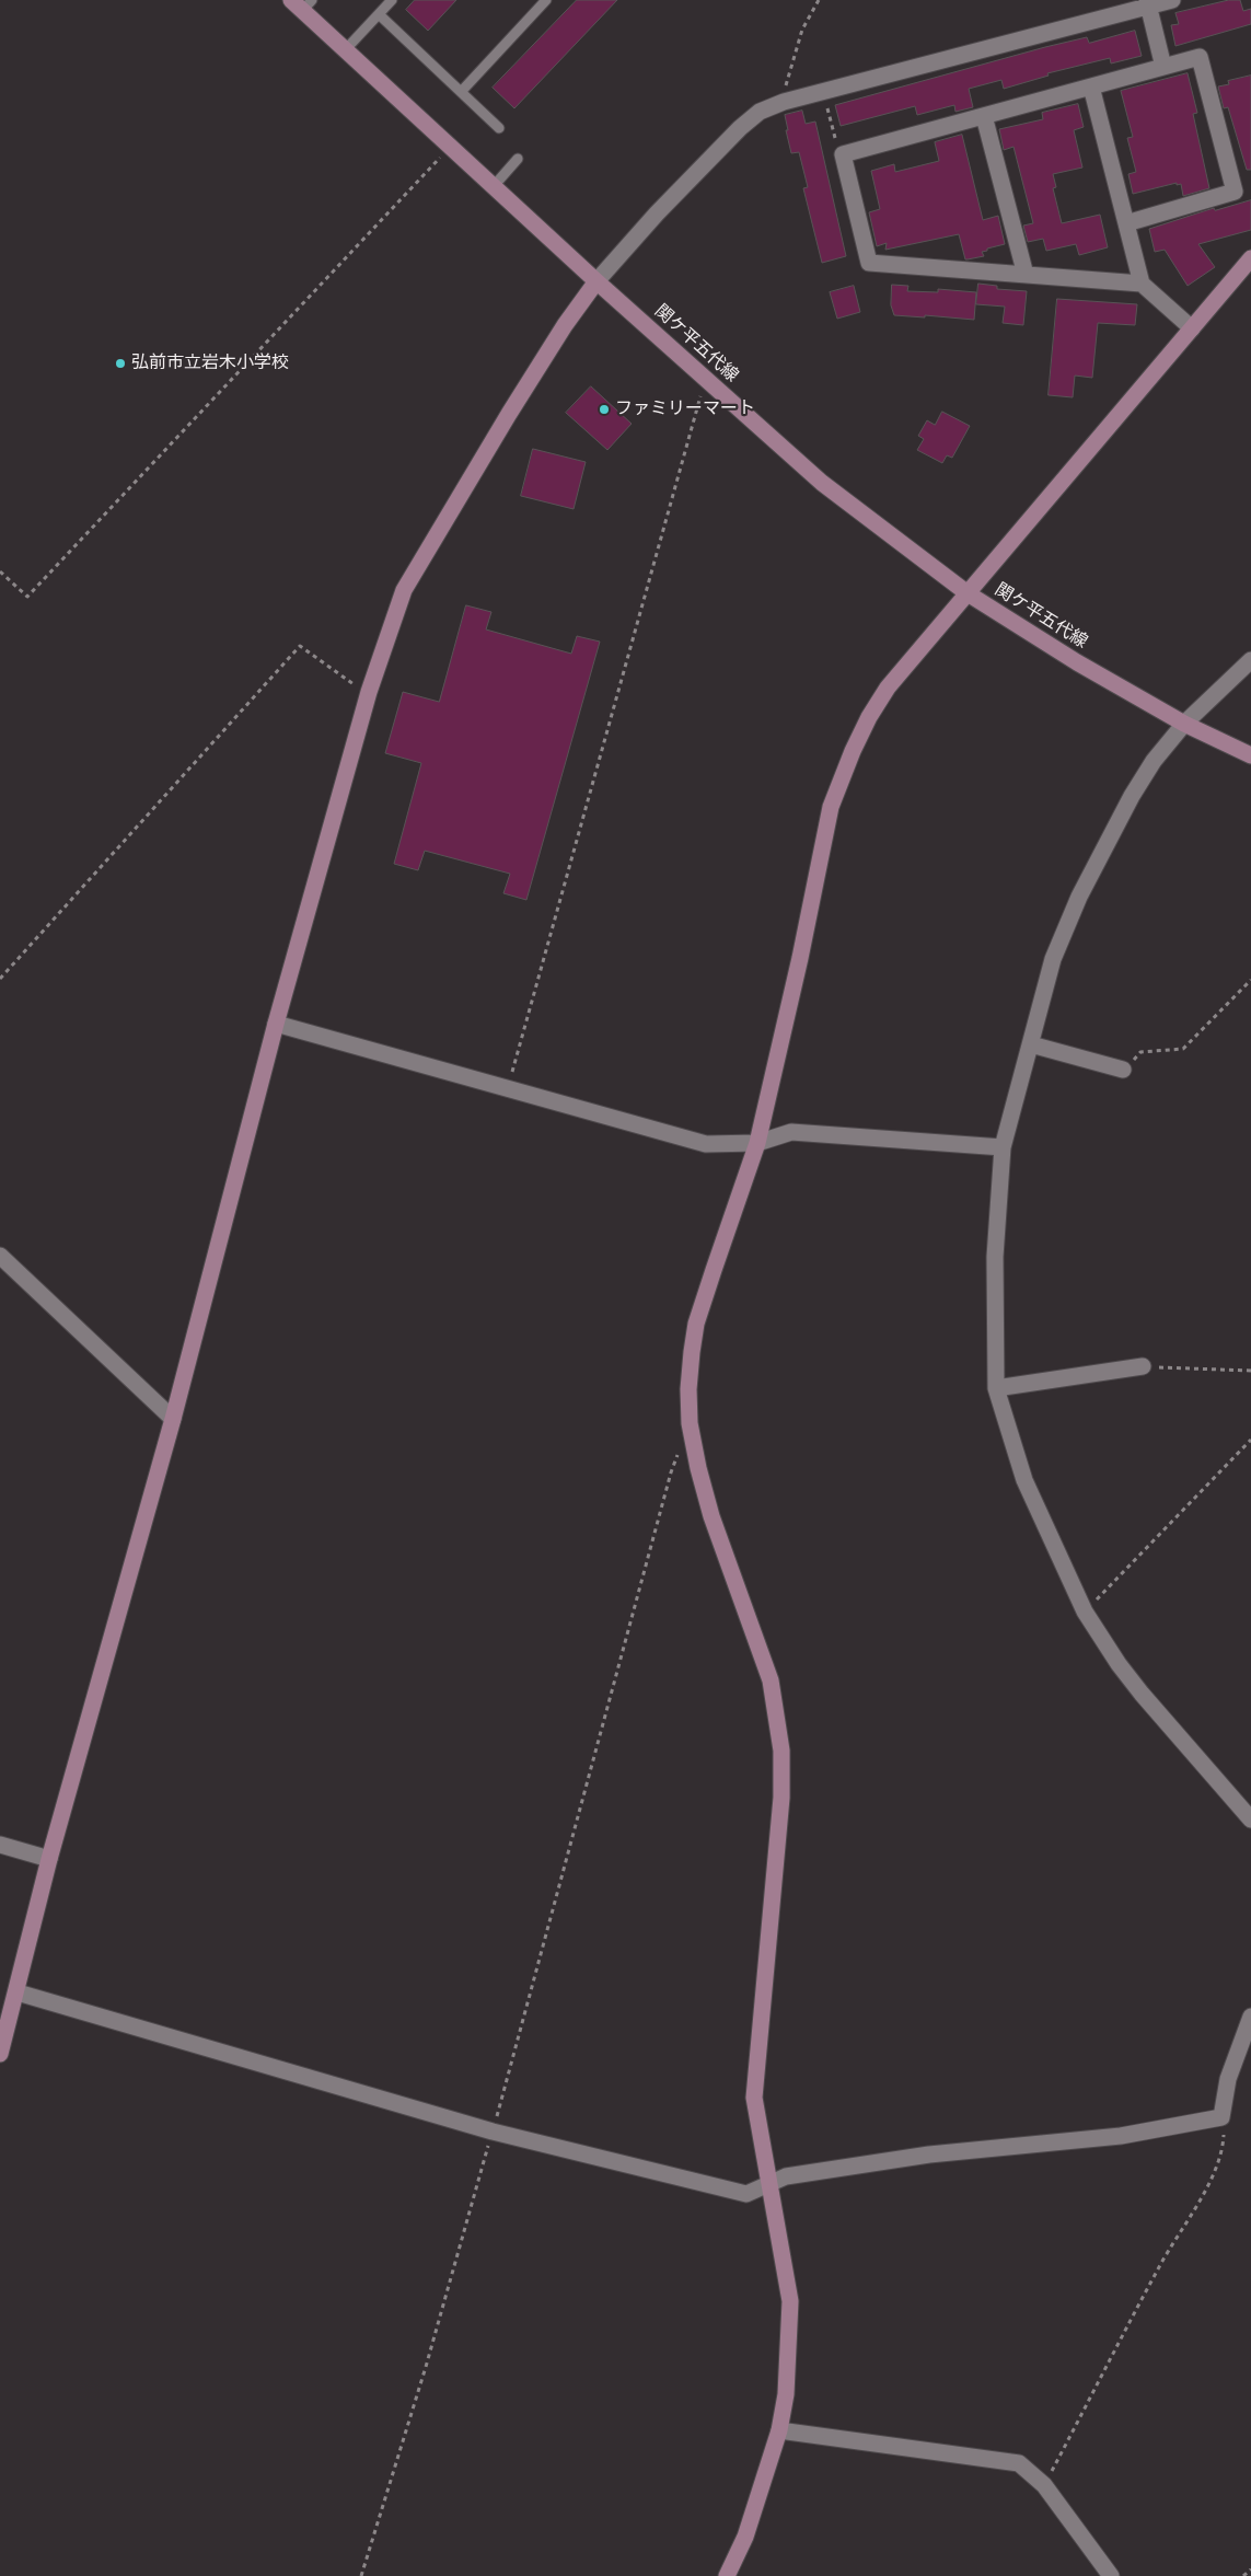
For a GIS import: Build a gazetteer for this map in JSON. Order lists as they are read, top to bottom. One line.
{"streets":{"street":["関ケ平五代線"]},"places":["弘前市立岩木小学校","ファミリーマート"]}
